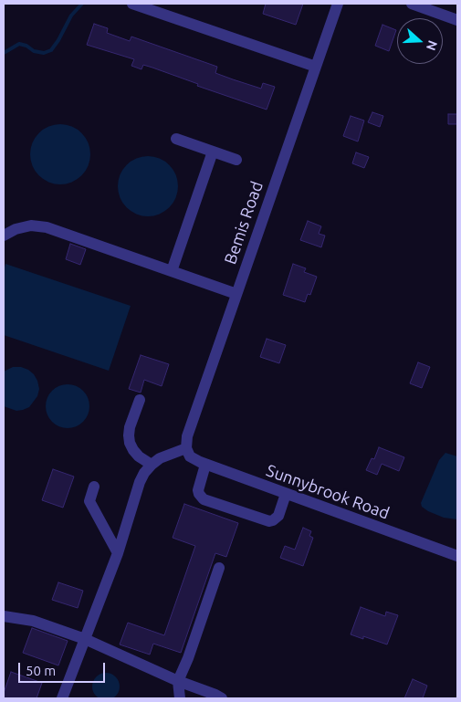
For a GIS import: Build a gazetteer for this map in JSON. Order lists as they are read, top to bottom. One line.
{"streets":{"street":["Bemis Road","Sunnybrook Road"]},"crossings":[["Bemis Road","Sunnybrook Road"]],"scale_bar":"50 m","north":"right"}
